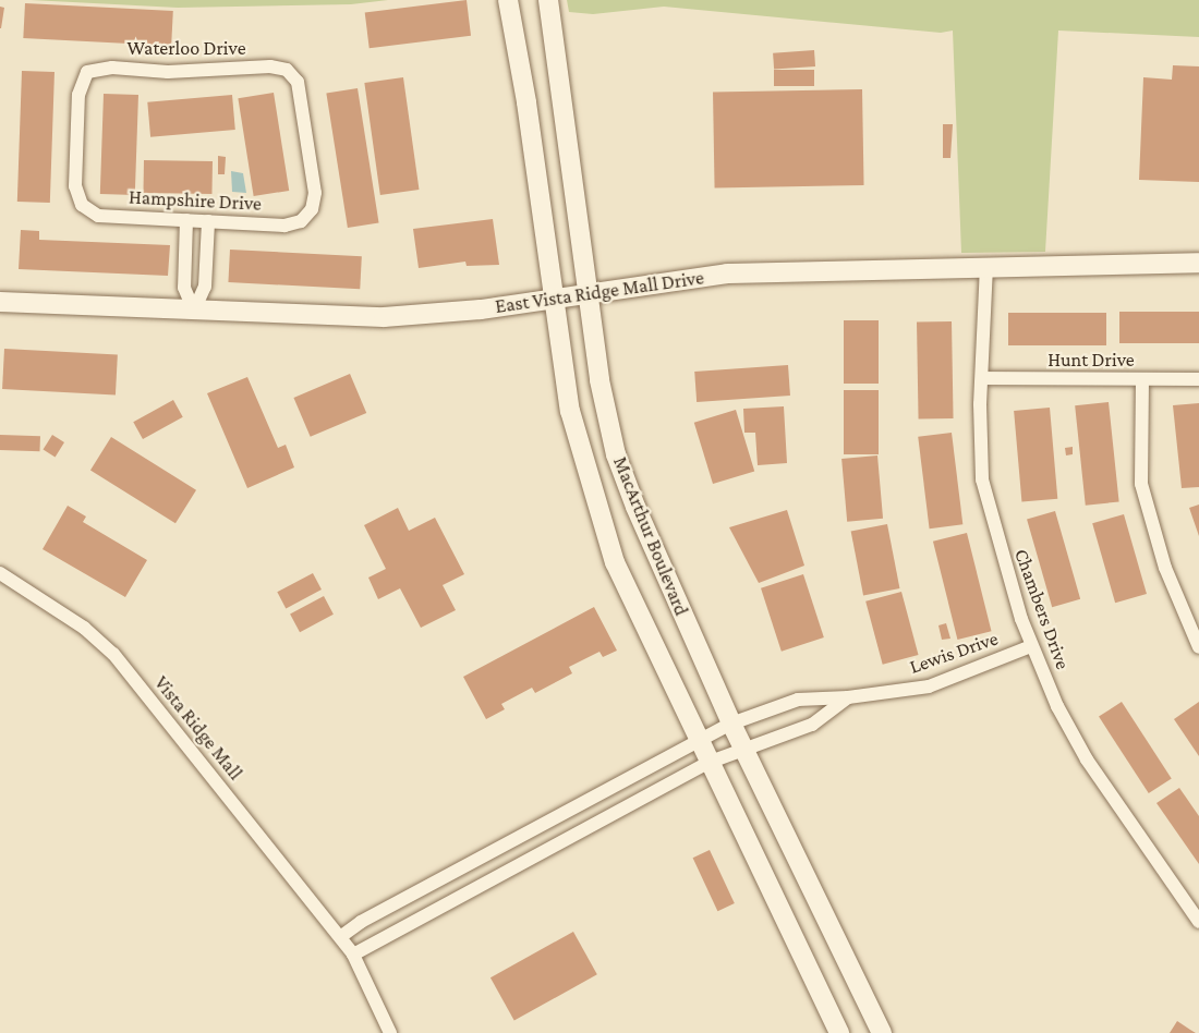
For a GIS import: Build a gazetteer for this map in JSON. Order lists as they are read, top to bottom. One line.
{"streets":{"main road":["East Vista Ridge Mall Drive","MacArthur Boulevard"],"street":["Waterloo Drive","Hampshire Drive","Hunt Drive","Chambers Drive","Lewis Drive","Vista Ridge Mall"]},"crossings":[["Waterloo Drive","Hampshire Drive"],["East Vista Ridge Mall Drive","MacArthur Boulevard"],["East Vista Ridge Mall Drive","Chambers Drive"],["Hunt Drive","Chambers Drive"],["MacArthur Boulevard","Lewis Drive"],["Chambers Drive","Lewis Drive"]]}
